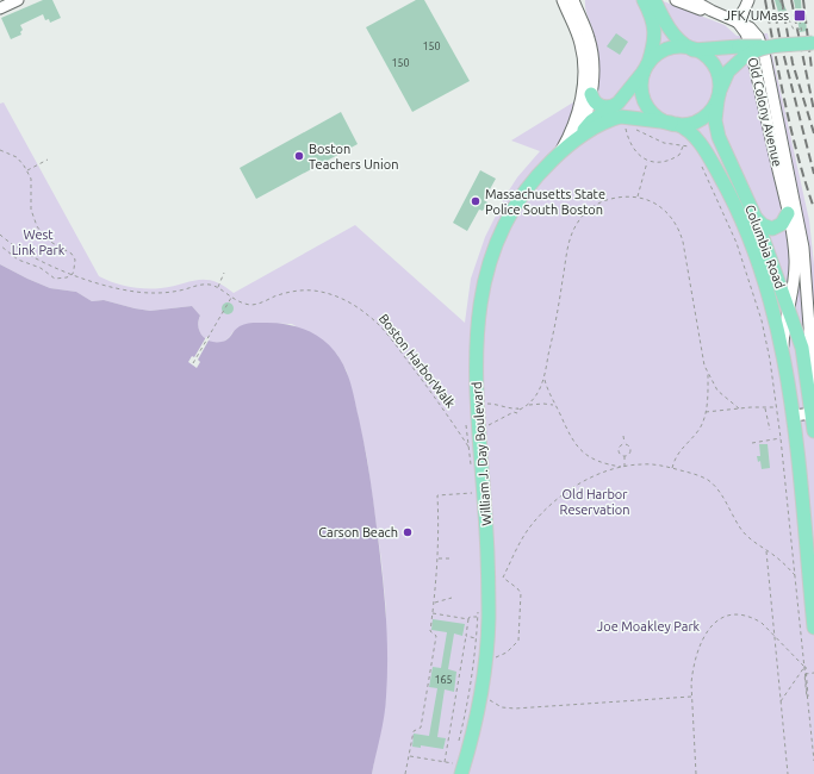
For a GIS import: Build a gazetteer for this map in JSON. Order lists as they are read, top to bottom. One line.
{"streets":{"main road":["Old Colony Avenue","Columbia Road","William J. Day Boulevard"],"path":["Boston HarborWalk"]},"crossings":[["Old Colony Avenue","Columbia Road"],["Columbia Road","William J. Day Boulevard"]],"parks":["West Link Park","Old Harbor Reservation","Joe Moakley Park"],"places":{"transit":["JFK/UMass"],"other":["Boston Teachers Union","Massachusetts State Police South Boston","Carson Beach"]},"house_numbers":["150","150","165"]}
